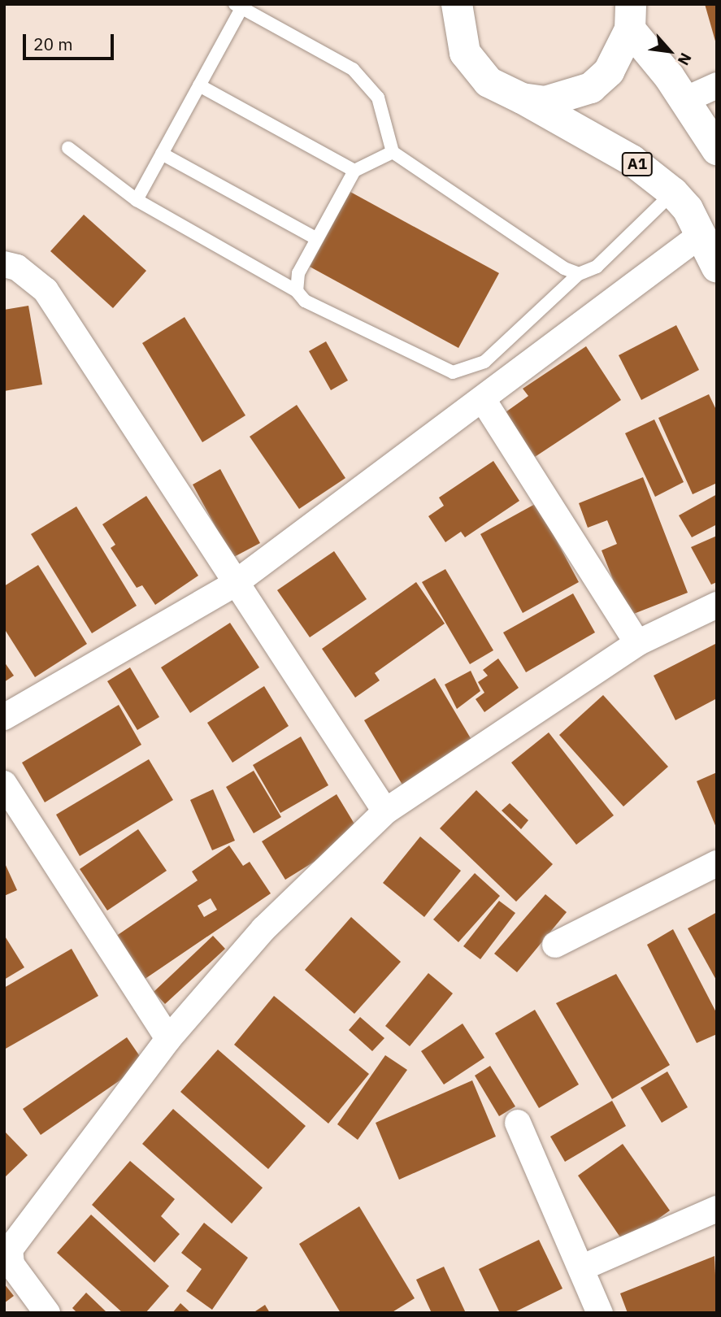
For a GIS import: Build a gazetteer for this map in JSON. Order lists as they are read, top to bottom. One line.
{"streets":{"highway":["A1"]},"scale_bar":"20 m","north":"bottom right"}
